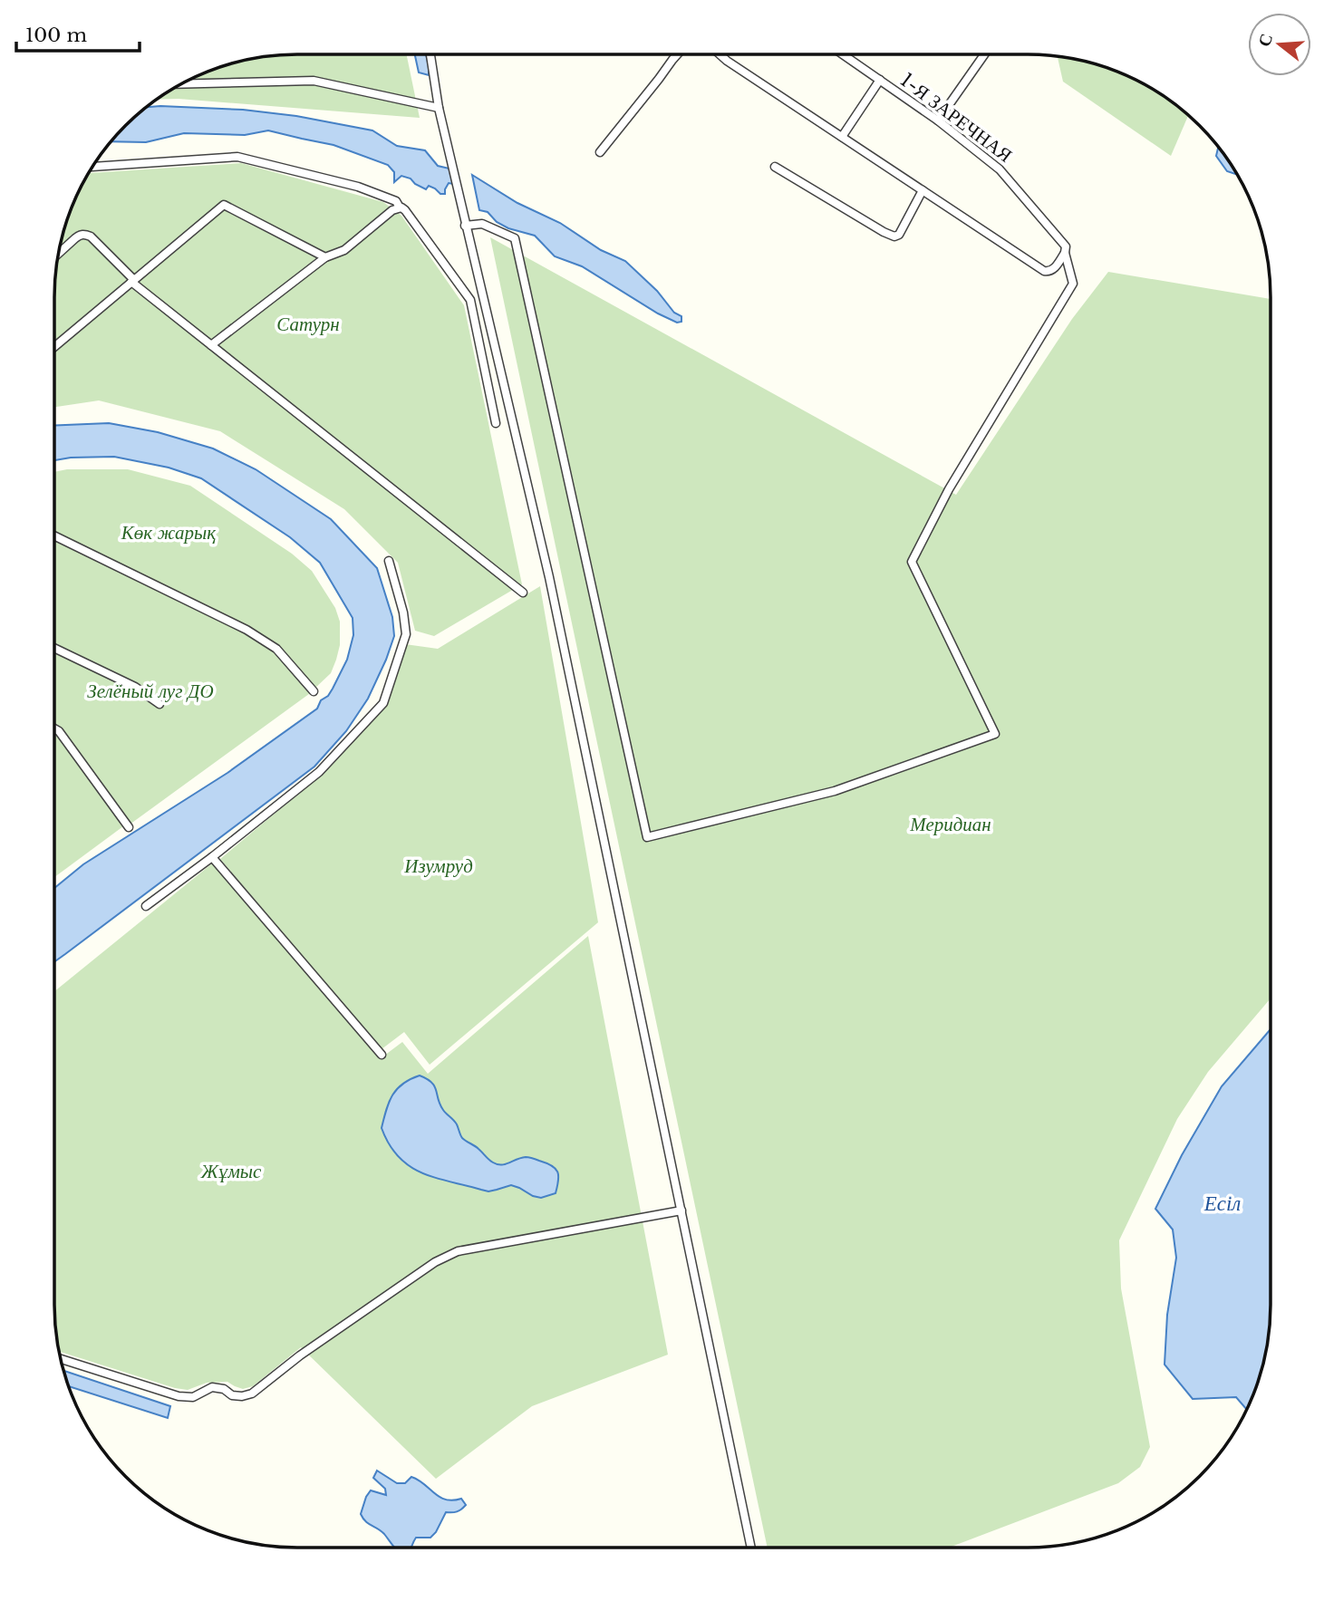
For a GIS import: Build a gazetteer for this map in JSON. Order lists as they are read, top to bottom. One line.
{"streets":{"street":["1-Я ЗАРЕЧНАЯ"]},"water":["Есіл"],"parks":["Сатурн","Көк жарық","Зелёный луг ДО","Меридиан","Изумруд","Жұмыс"],"scale_bar":"100 m","north":"left"}
